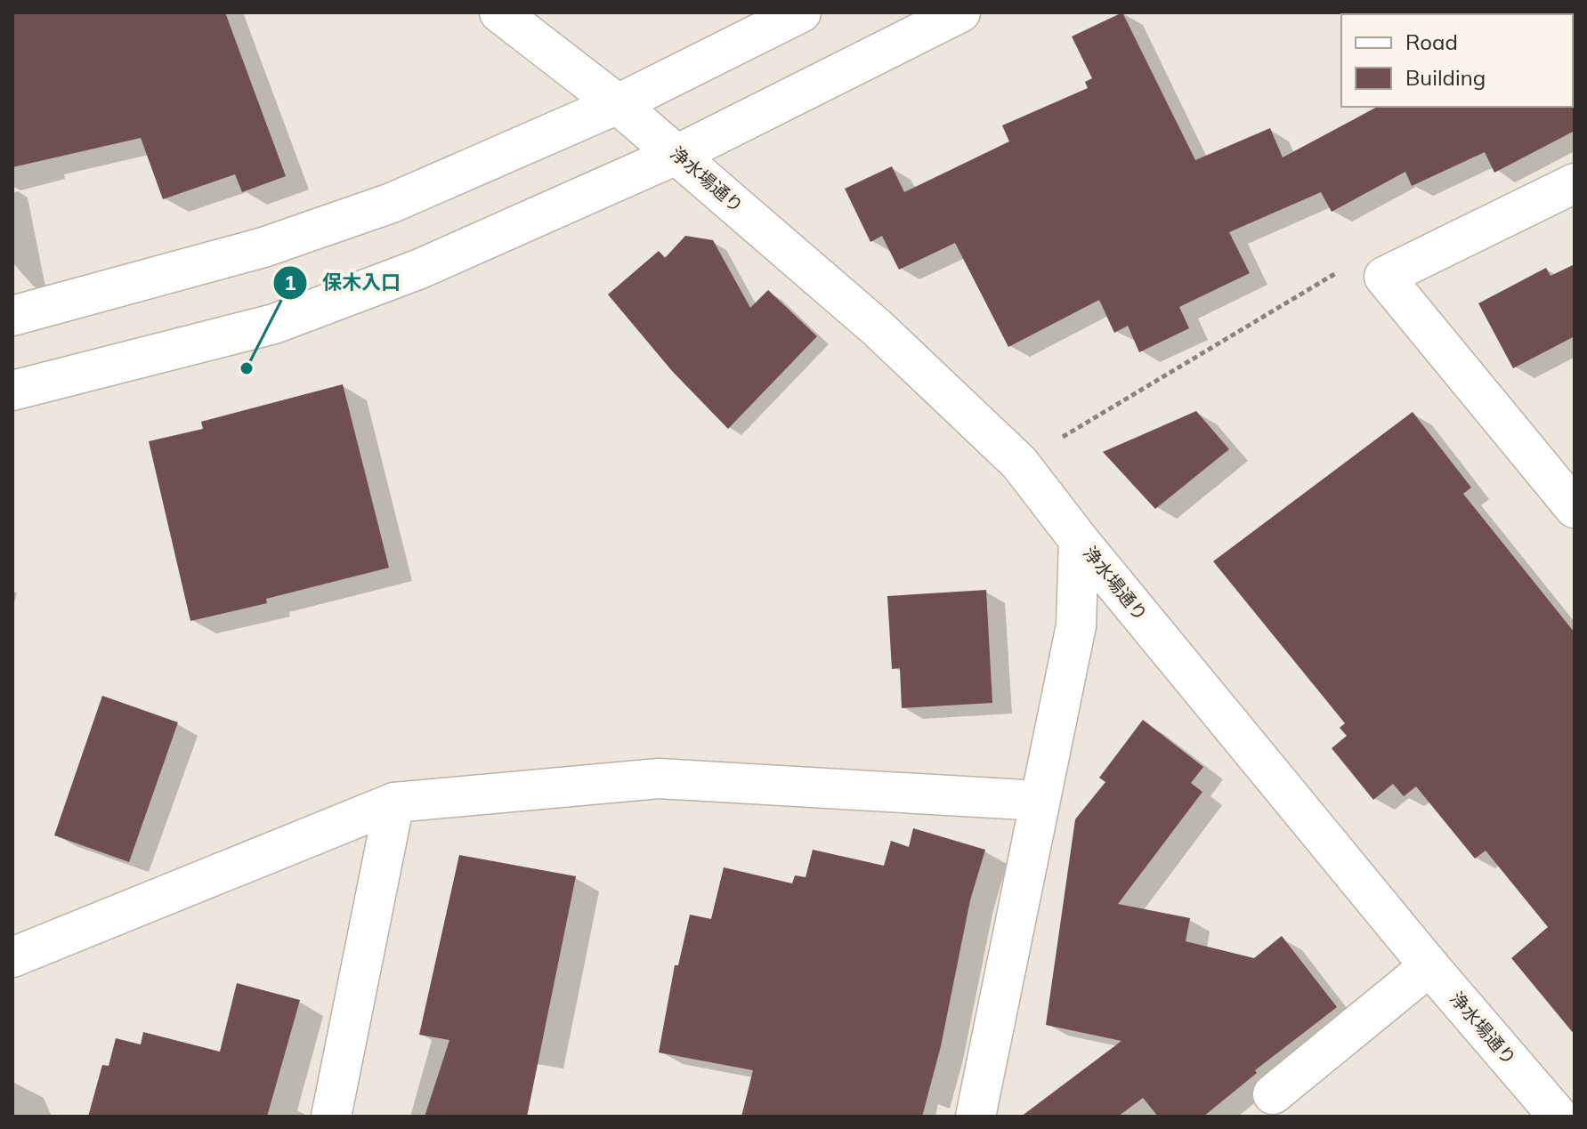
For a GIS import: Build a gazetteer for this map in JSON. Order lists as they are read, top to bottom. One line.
{"streets":{"main road":["浄水場通り"]},"places":["保木入口"],"legend":["Road","Building"]}
